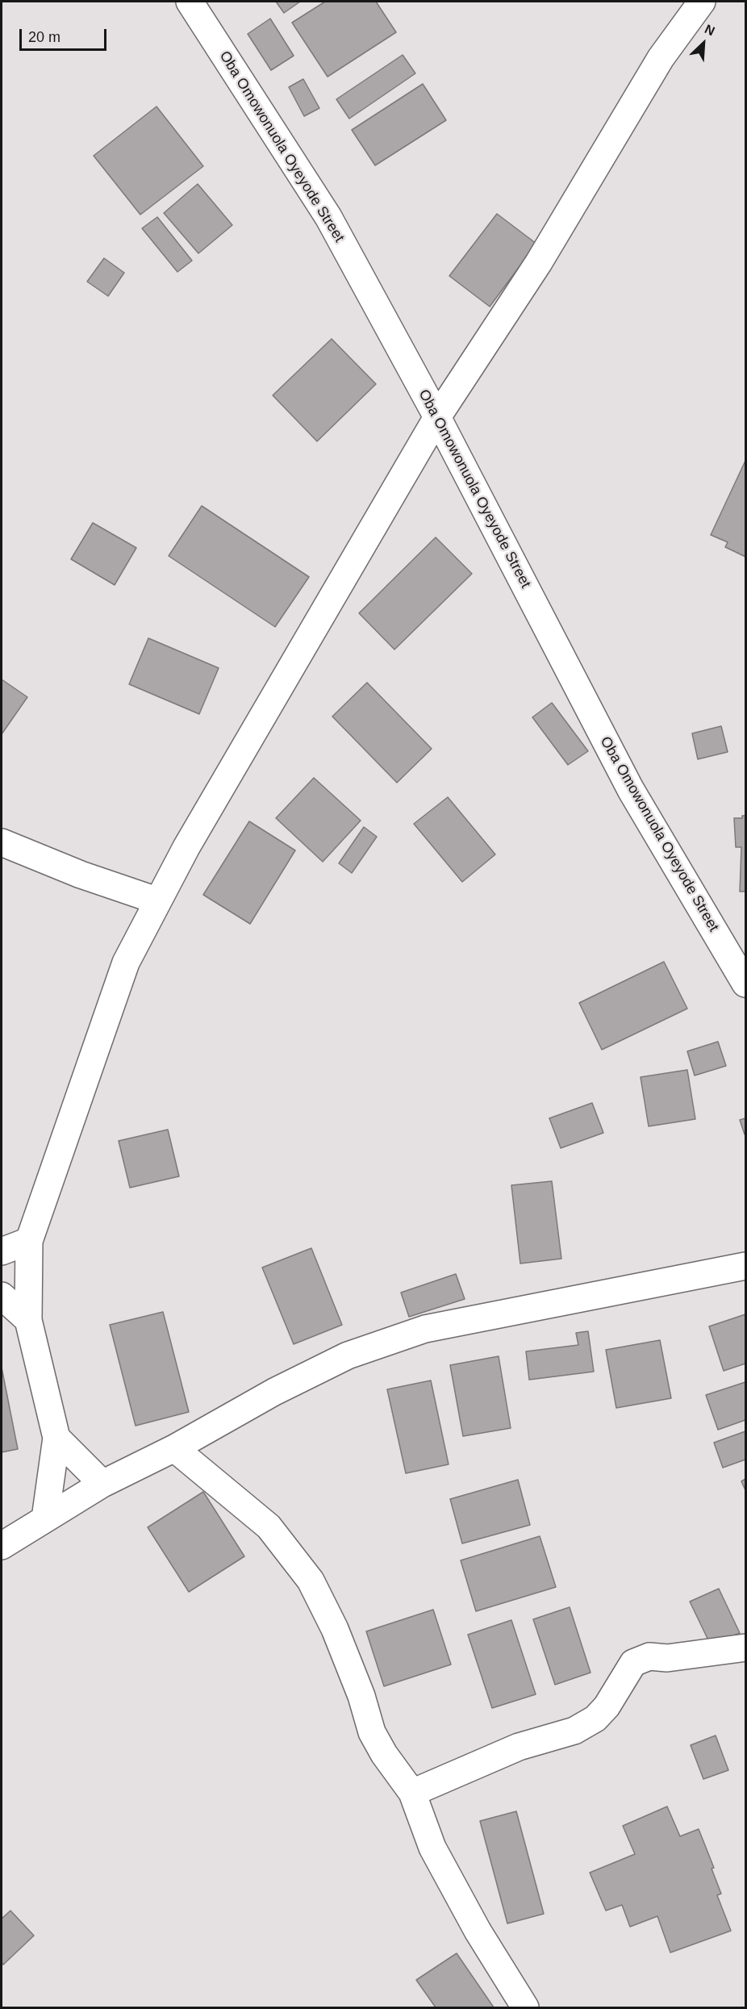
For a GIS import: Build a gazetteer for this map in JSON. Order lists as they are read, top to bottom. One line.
{"streets":{"street":["Oba Omowonuola Oyeyode Street"]},"scale_bar":"20 m","north":"top right"}
